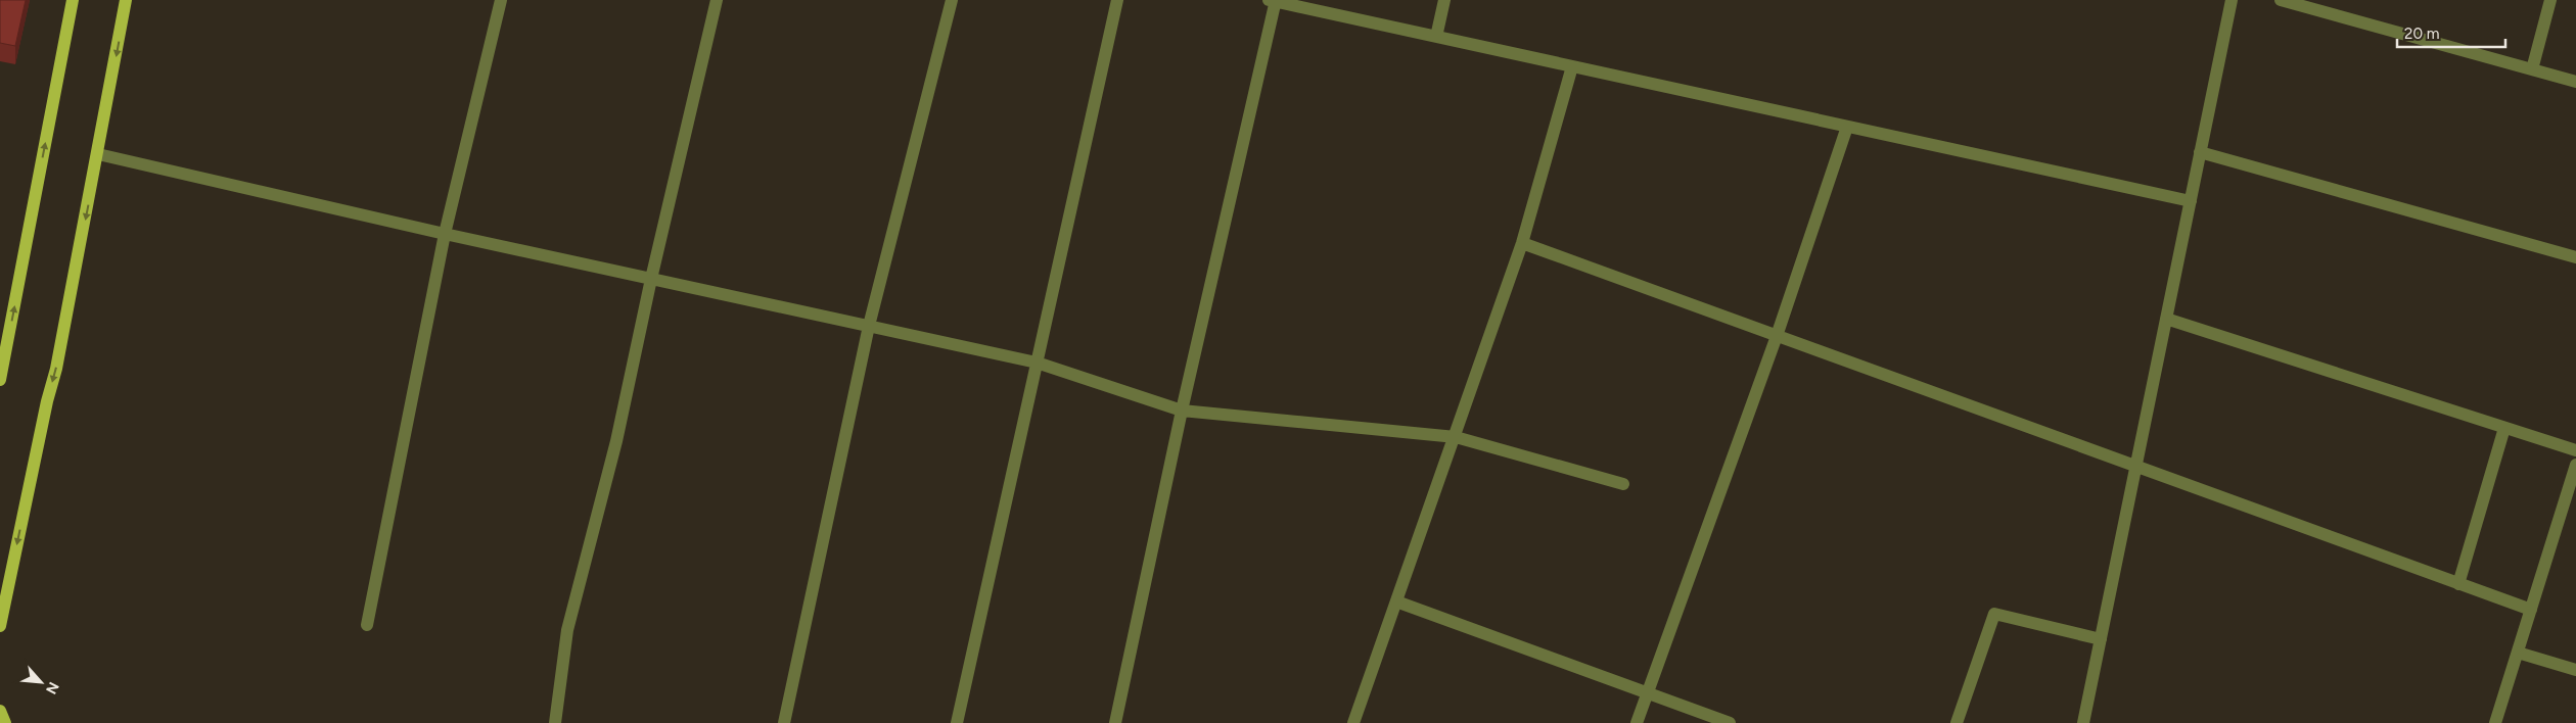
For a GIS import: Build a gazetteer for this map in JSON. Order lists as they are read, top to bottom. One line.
{"scale_bar":"20 m","north":"bottom right"}
